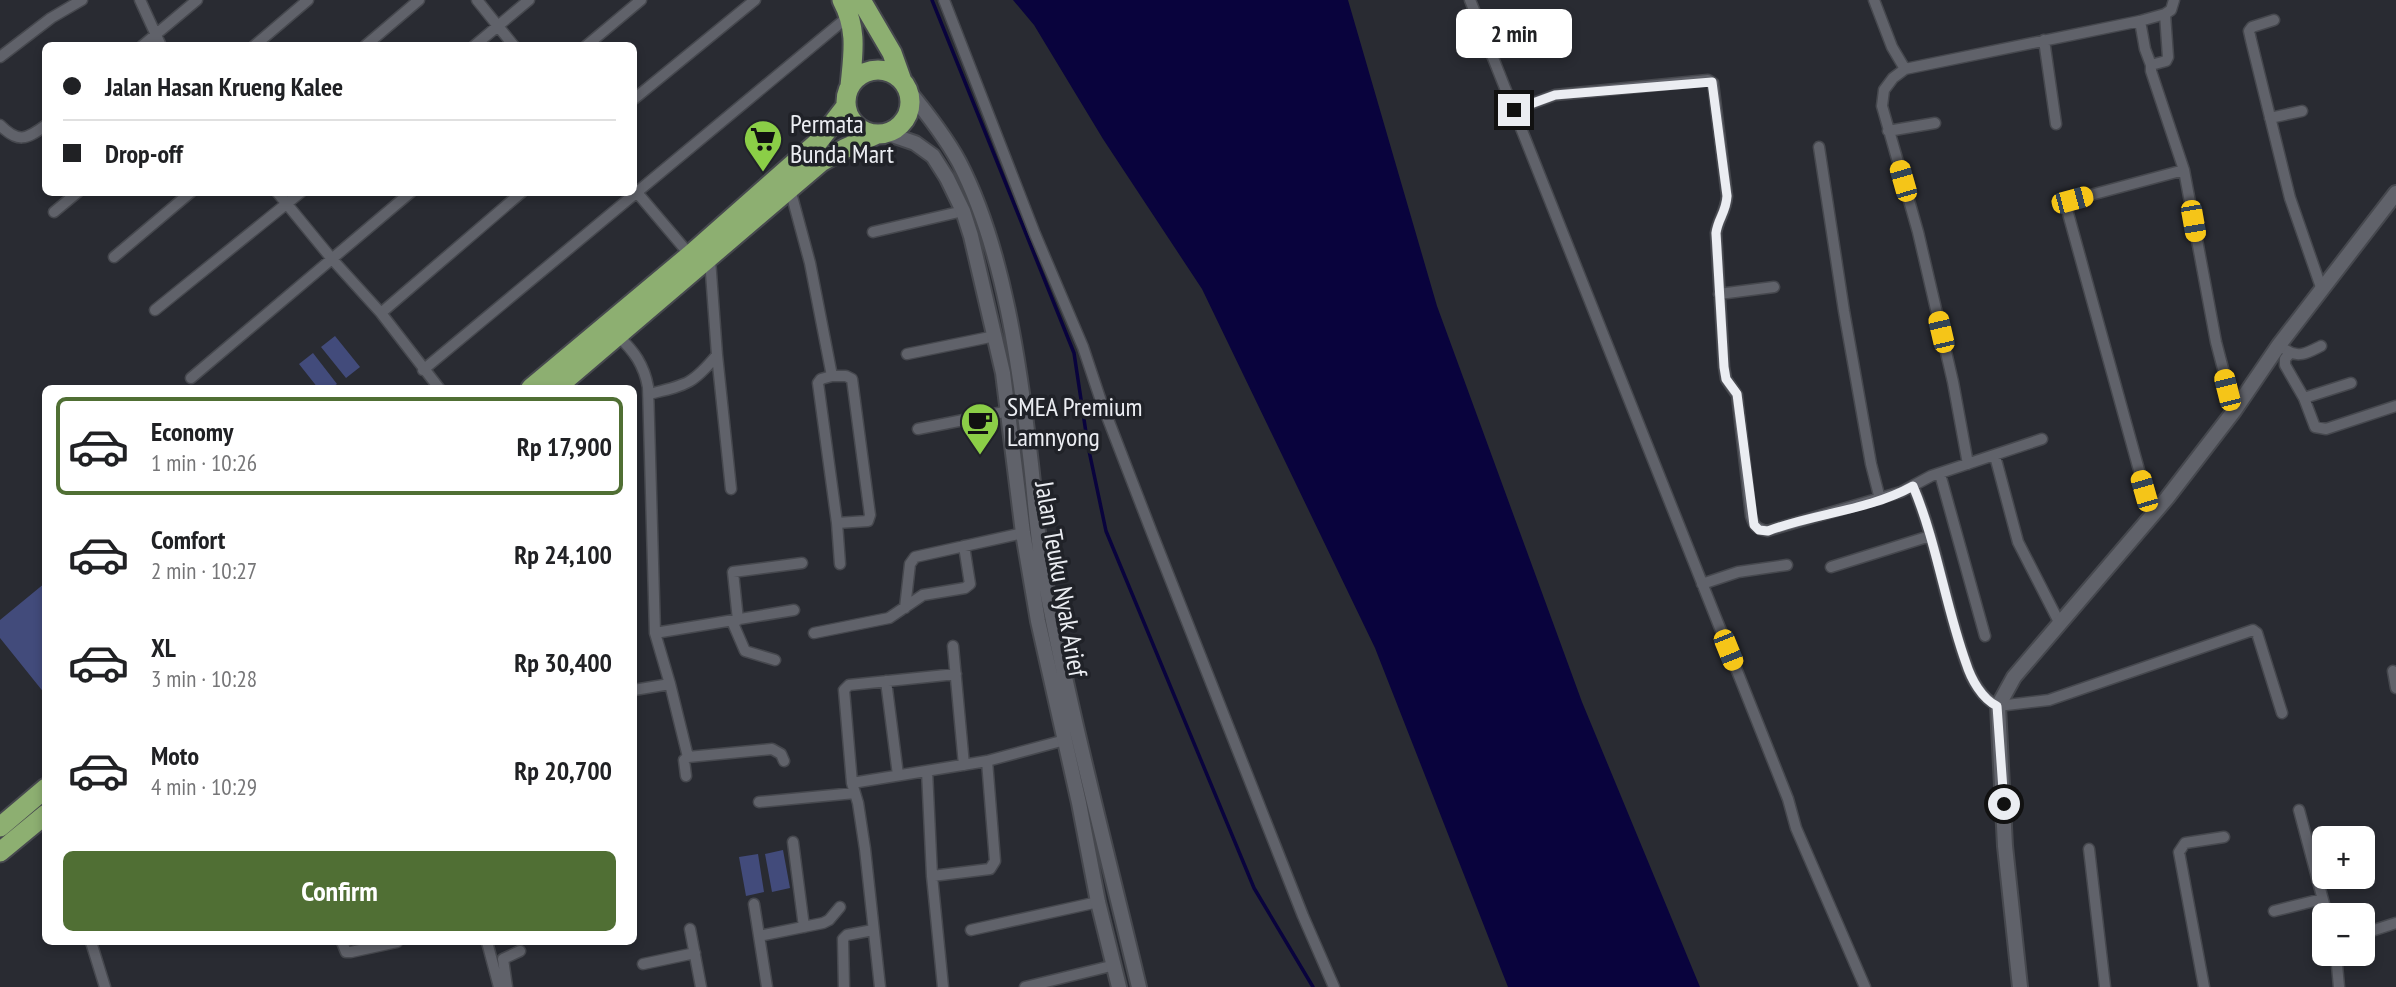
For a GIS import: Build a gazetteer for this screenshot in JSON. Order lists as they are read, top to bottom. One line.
{"streets":{"main road":["Jalan Teuku Nyak Arief"]},"places":{"supermarket":["Permata Bunda Mart"],"cafe":["SMEA Premium Lamnyong"]},"page":{"bubble":"2 min","banner":["Jalan Hasan Krueng Kalee","Drop-off"],"list":[{"name":"Economy","note":"1 min · 10:26","value":"Rp 17,900"},{"name":"Comfort","note":"2 min · 10:27","value":"Rp 24,100"},{"name":"XL","note":"3 min · 10:28","value":"Rp 30,400"},{"name":"Moto","note":"4 min · 10:29","value":"Rp 20,700"}],"map_buttons":["+","−"],"buttons":"Confirm"}}
